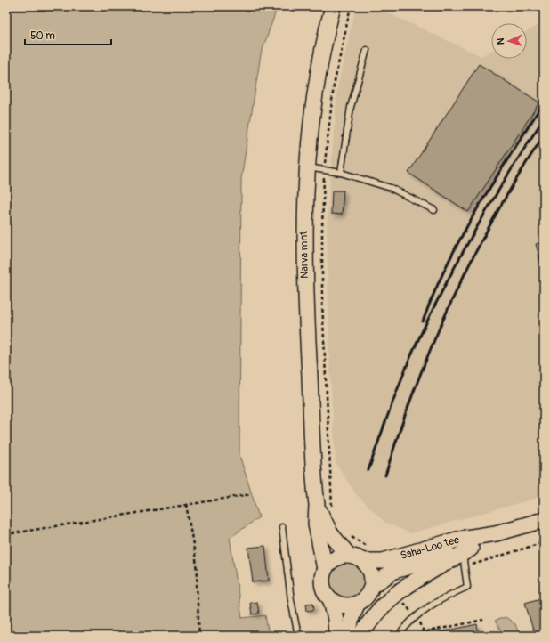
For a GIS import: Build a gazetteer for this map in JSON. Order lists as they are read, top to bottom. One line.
{"streets":{"main road":["Narva mnt","Saha-Loo tee"]},"crossings":[["Narva mnt","Saha-Loo tee"]],"scale_bar":"50 m","north":"left"}
